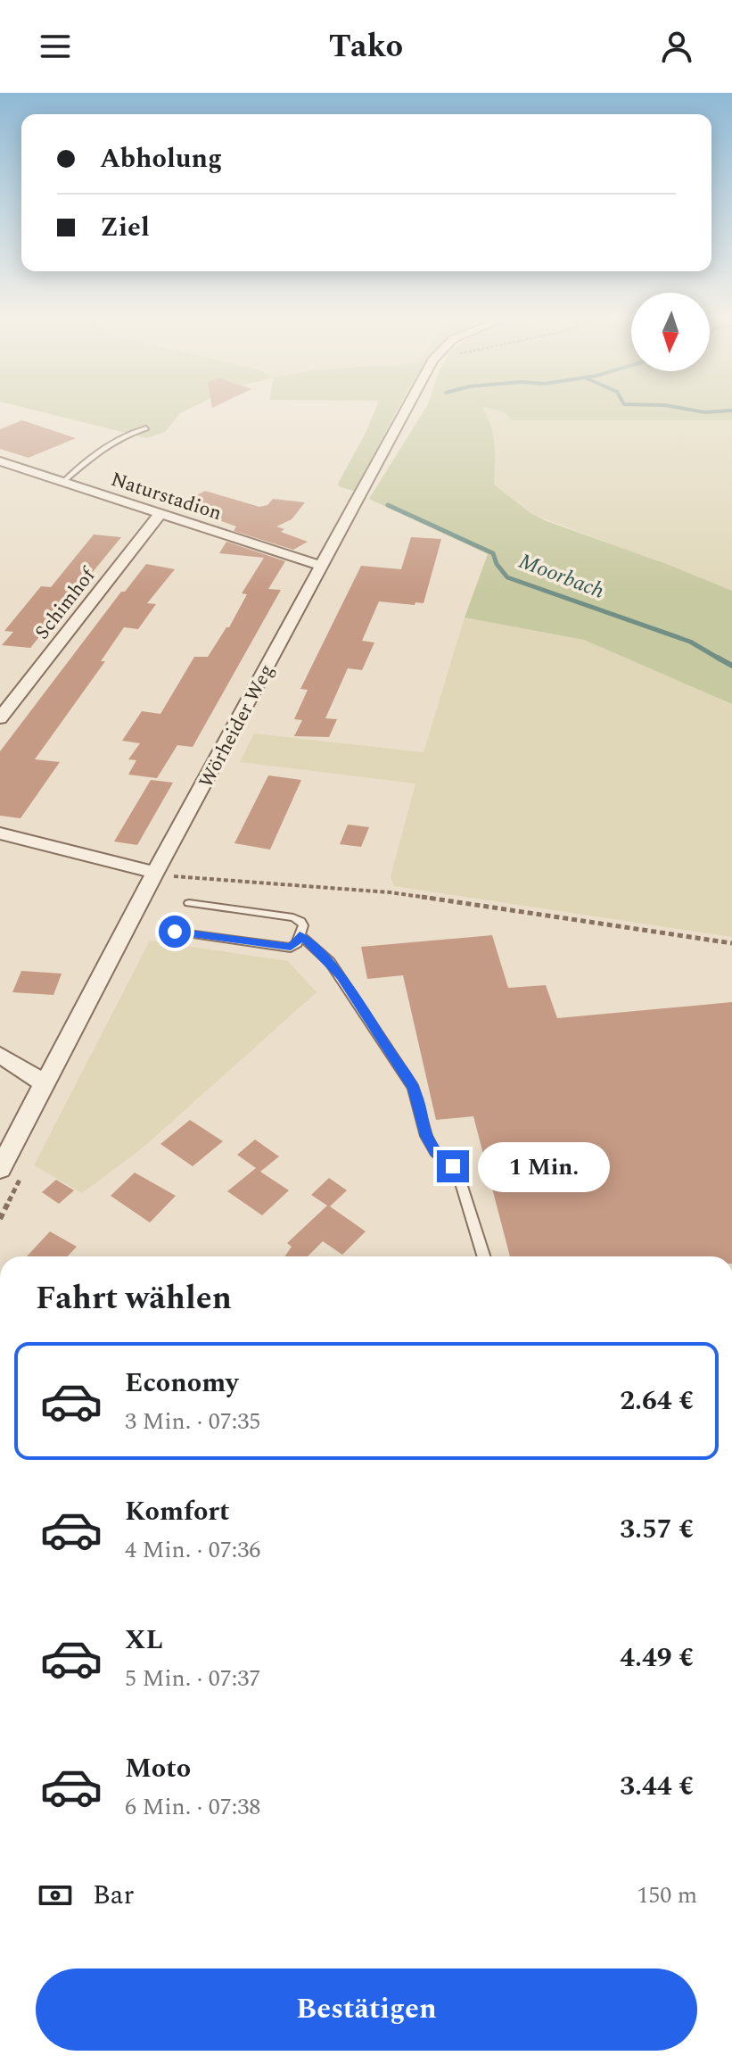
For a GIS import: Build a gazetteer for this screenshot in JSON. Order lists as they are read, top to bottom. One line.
{"streets":{"street":["Naturstadion","Schimhof","Wörheider Weg"]},"crossings":[["Naturstadion","Schimhof"],["Naturstadion","Wörheider Weg"]],"water":["Moorbach"],"north":"bottom","page":{"header":"Tako","banner":["Abholung","Ziel"],"bubble":"1 Min.","heading":"Fahrt wählen","list":[{"name":"Economy","note":"3 Min. · 07:35","value":"2.64 €"},{"name":"Komfort","note":"4 Min. · 07:36","value":"3.57 €"},{"name":"XL","note":"5 Min. · 07:37","value":"4.49 €"},{"name":"Moto","note":"6 Min. · 07:38","value":"3.44 €"}],"pay":["Bar","150 m"],"buttons":"Bestätigen"}}
